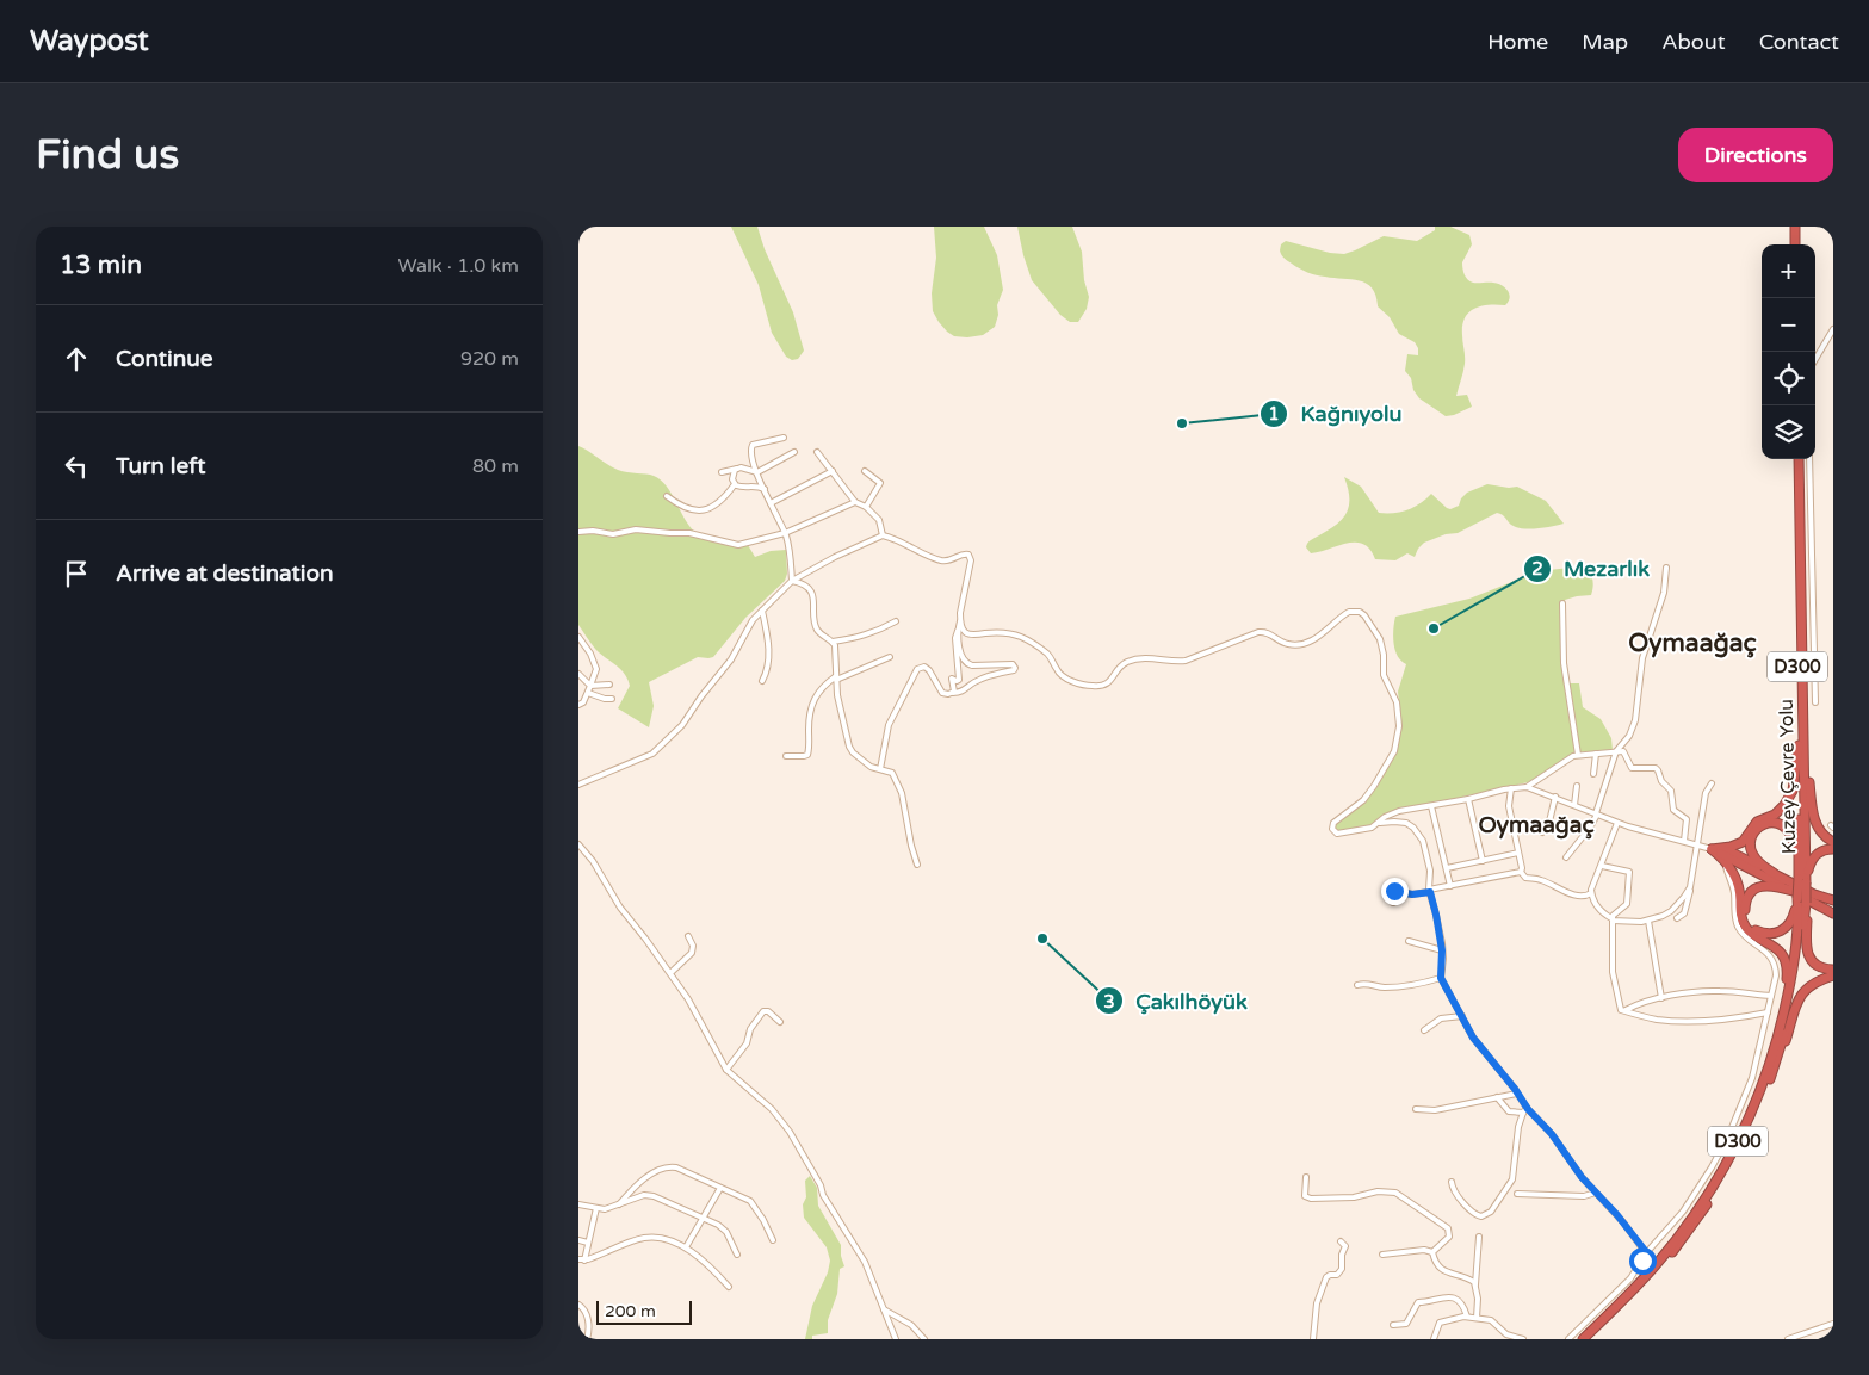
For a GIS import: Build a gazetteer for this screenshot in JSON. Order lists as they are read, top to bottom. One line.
{"streets":{"highway":["D300","Kuzey Çevre Yolu"]},"crossings":[["D300","Kuzey Çevre Yolu"]],"districts":["Oymaağaç","Oymaağaç"],"places":["Kağnıyolu","Mezarlık","Çakılhöyük"],"scale_bar":"200 m","page":{"header":"Waypost","nav":["Home","Map","About","Contact"],"buttons":"Directions","title":"Find us","heading":["13 min","Walk · 1.0 km"],"map_buttons":["+","−"],"list":[["Continue","920 m"],["Turn left","80 m"],"Arrive at destination"],"scale":"200 m"}}
